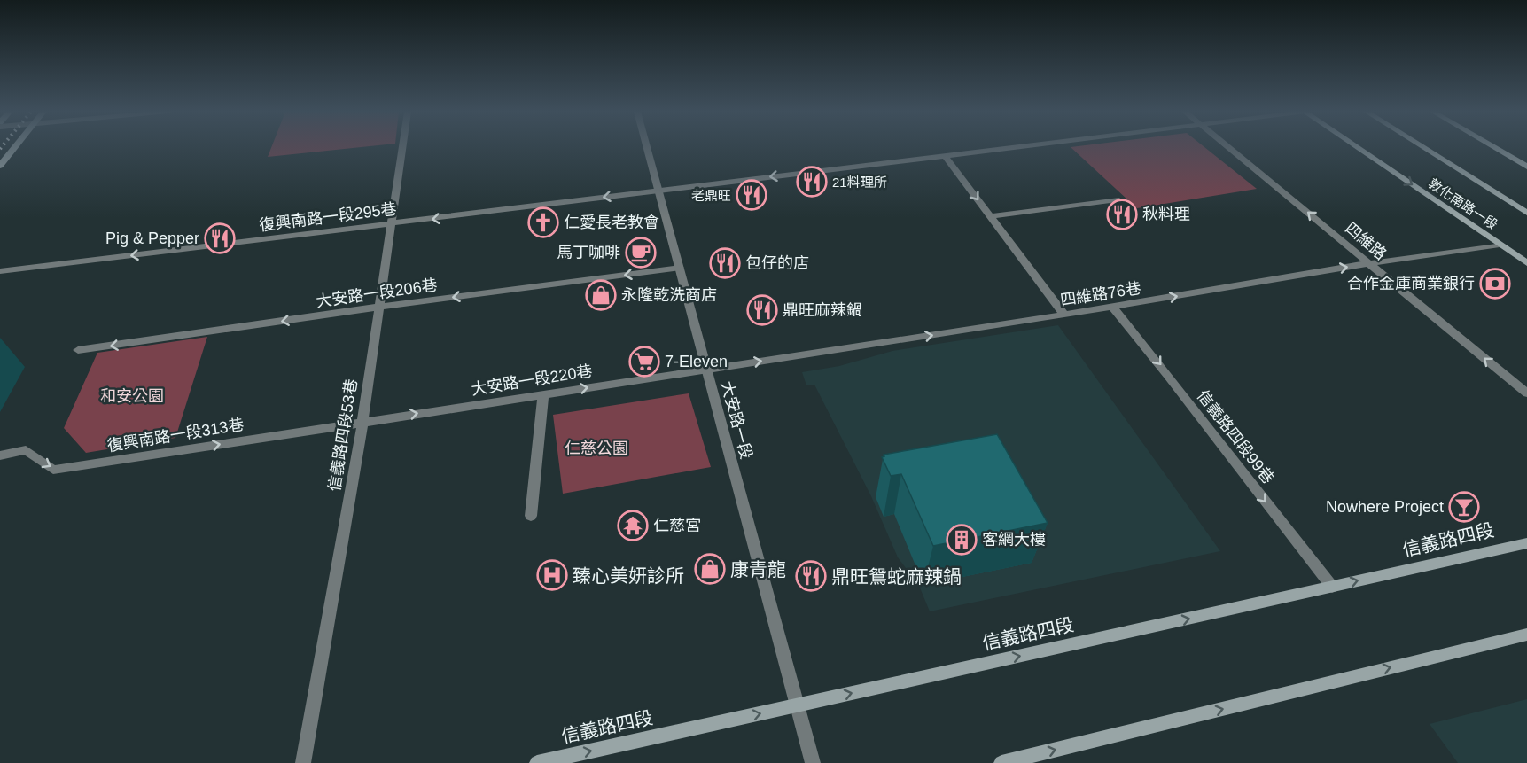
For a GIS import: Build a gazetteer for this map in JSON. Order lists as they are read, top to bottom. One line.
{"streets":{"main road":["敦化南路一段","信義路四段"],"street":["復興南路一段295巷","四維路","大安路一段206巷","四維路76巷","大安路一段220巷","大安路一段","復興南路一段313巷","信義路四段53巷","信義路四段99巷"]},"crossings":[["敦化南路一段","四維路76巷"],["復興南路一段295巷","大安路一段"],["復興南路一段295巷","信義路四段53巷"],["四維路","四維路76巷"],["大安路一段206巷","大安路一段"],["大安路一段206巷","信義路四段53巷"],["四維路76巷","大安路一段220巷"],["四維路76巷","大安路一段"],["四維路76巷","信義路四段99巷"],["大安路一段220巷","大安路一段"],["大安路一段220巷","復興南路一段313巷"],["大安路一段220巷","信義路四段53巷"],["大安路一段","信義路四段"],["復興南路一段313巷","信義路四段53巷"],["信義路四段99巷","信義路四段"]],"one_way":["復興南路一段295巷","四維路","大安路一段206巷","四維路76巷","大安路一段220巷","復興南路一段313巷","信義路四段99巷"],"parks":["和安公園","仁慈公園"],"places":{"restaurant":["21料理所","老鼎旺","秋料理","Pig & Pepper","包仔的店","鼎旺麻辣鍋","鼎旺鴛蛇麻辣鍋"],"church":["仁愛長老教會"],"cafe":["馬丁咖啡"],"bank":["合作金庫商業銀行"],"shop":["永隆乾洗商店","康青龍"],"supermarket":["7-Eleven"],"bar":["Nowhere Project"],"temple":["仁慈宮"],"building":["客網大樓"],"hospital":["臻心美妍診所"]}}
